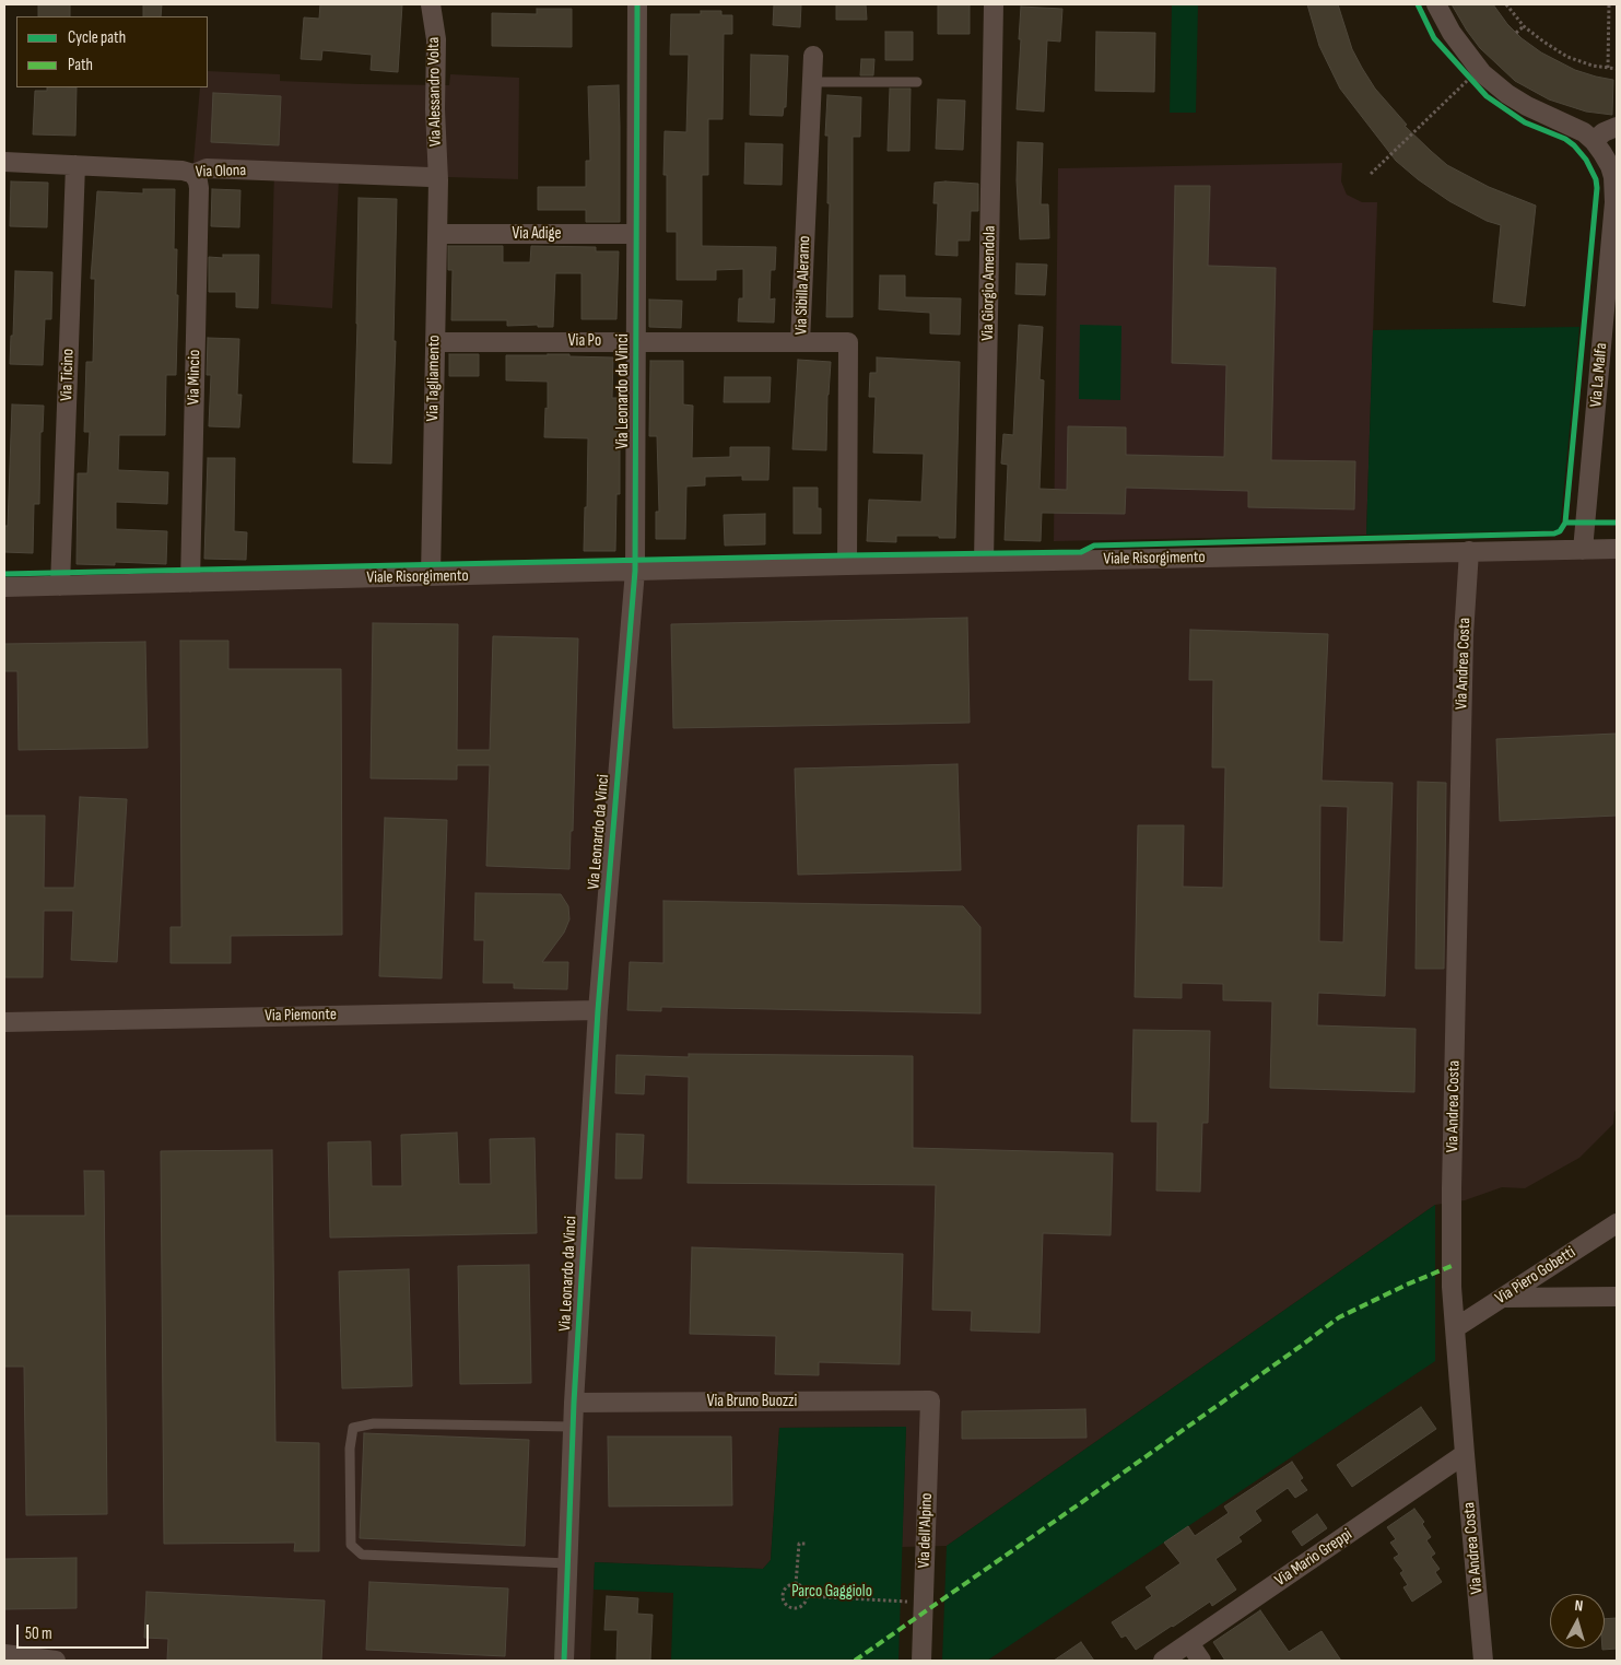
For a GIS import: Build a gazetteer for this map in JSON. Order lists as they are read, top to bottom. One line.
{"streets":{"street":["Via Alessandro Volta","Via Olona","Via Adige","Via Giorgio Amendola","Via Sibilla Aleramo","Via Po","Via Ticino","Via La Malfa","Via Mincio","Via Tagliamento","Via Leonardo da Vinci","Viale Risorgimento","Via Andrea Costa","Via Piemonte","Via Piero Gobetti","Via Bruno Buozzi","Via dell'Alpino","Via Mario Greppi"]},"crossings":[["Via Alessandro Volta","Via Olona"],["Via Alessandro Volta","Via Tagliamento"],["Via Olona","Via Ticino"],["Via Olona","Via Mincio"],["Via Olona","Via Tagliamento"],["Via Adige","Via Tagliamento"],["Via Adige","Via Leonardo da Vinci"],["Via Giorgio Amendola","Viale Risorgimento"],["Via Sibilla Aleramo","Via Po"],["Via Sibilla Aleramo","Viale Risorgimento"],["Via Po","Via Tagliamento"],["Via Po","Via Leonardo da Vinci"],["Via Ticino","Viale Risorgimento"],["Via La Malfa","Viale Risorgimento"],["Via Mincio","Viale Risorgimento"],["Via Tagliamento","Viale Risorgimento"],["Via Leonardo da Vinci","Viale Risorgimento"],["Via Leonardo da Vinci","Via Piemonte"],["Via Leonardo da Vinci","Via Bruno Buozzi"],["Viale Risorgimento","Via Andrea Costa"],["Via Andrea Costa","Via Piero Gobetti"],["Via Andrea Costa","Via Mario Greppi"],["Via Bruno Buozzi","Via dell'Alpino"]],"parks":["Parco Gaggiolo"],"legend":["Cycle path","Path"],"scale_bar":"50 m","north":"top"}
